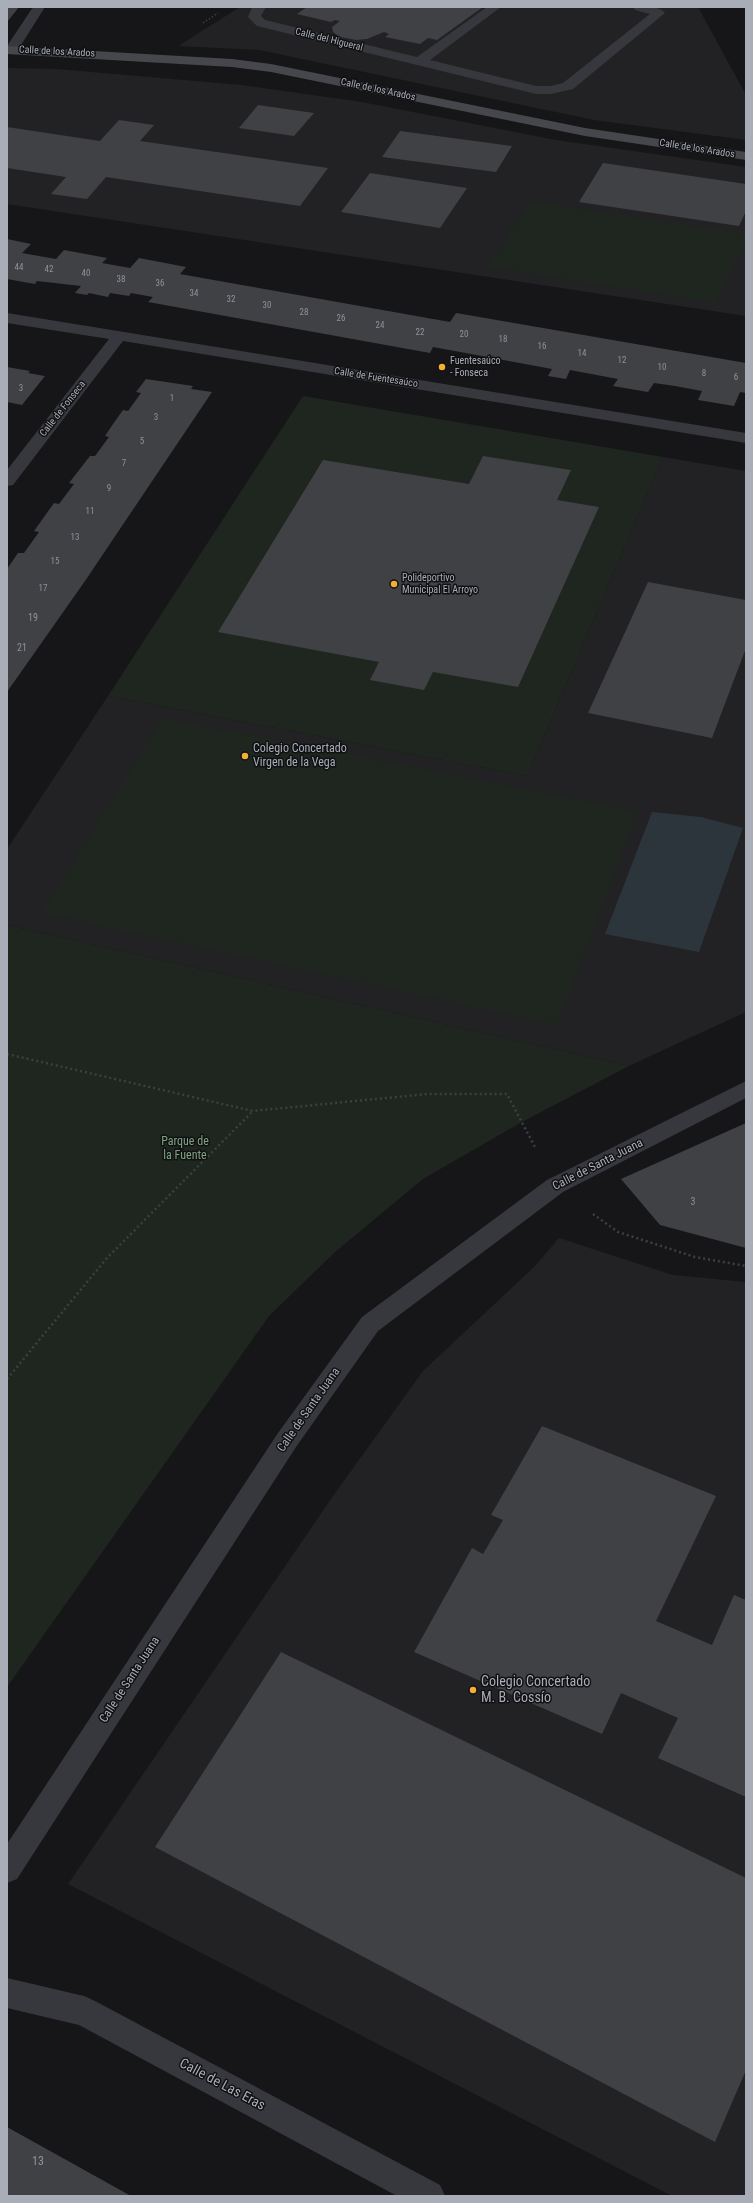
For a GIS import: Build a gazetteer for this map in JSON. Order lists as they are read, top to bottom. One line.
{"streets":{"street":["Calle del Higueral","Calle de los Arados","Calle de Fuentesaúco","Calle de Fonseca","Calle de Santa Juana","Calle de Las Eras"]},"crossings":[["Calle de Fuentesaúco","Calle de Fonseca"]],"parks":["Parque de la Fuente"],"places":["Fuentesaúco - Fonseca","Polideportivo Municipal El Arroyo","Colegio Concertado Virgen de la Vega","Colegio Concertado M. B. Cossío"],"house_numbers":["44","42","40","38","36","34","32","30","28","26","24","22","20","18","16","14","12","10","8","6","3","1","3","5","7","9","11","13","15","17","19","21","3","13"]}
